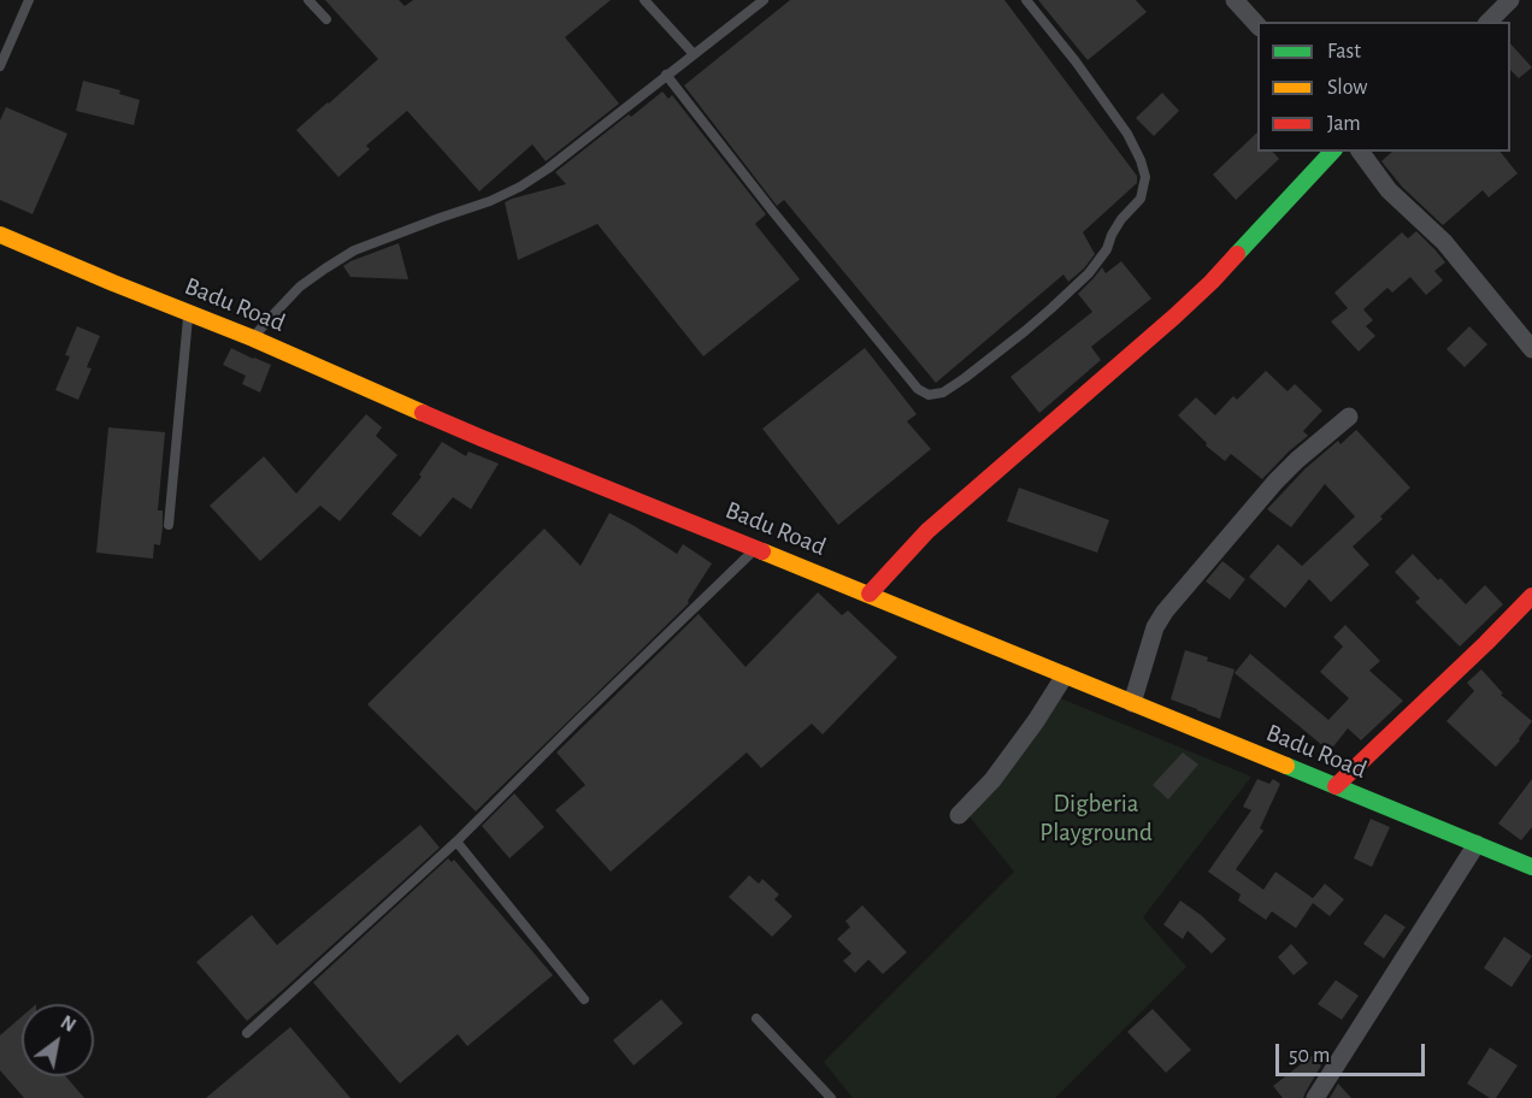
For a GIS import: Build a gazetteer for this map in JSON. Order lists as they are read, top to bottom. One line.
{"streets":{"main road":["Badu Road"]},"parks":["Digberia Playground"],"legend":["Fast","Slow","Jam"],"scale_bar":"50 m","north":"top right"}
